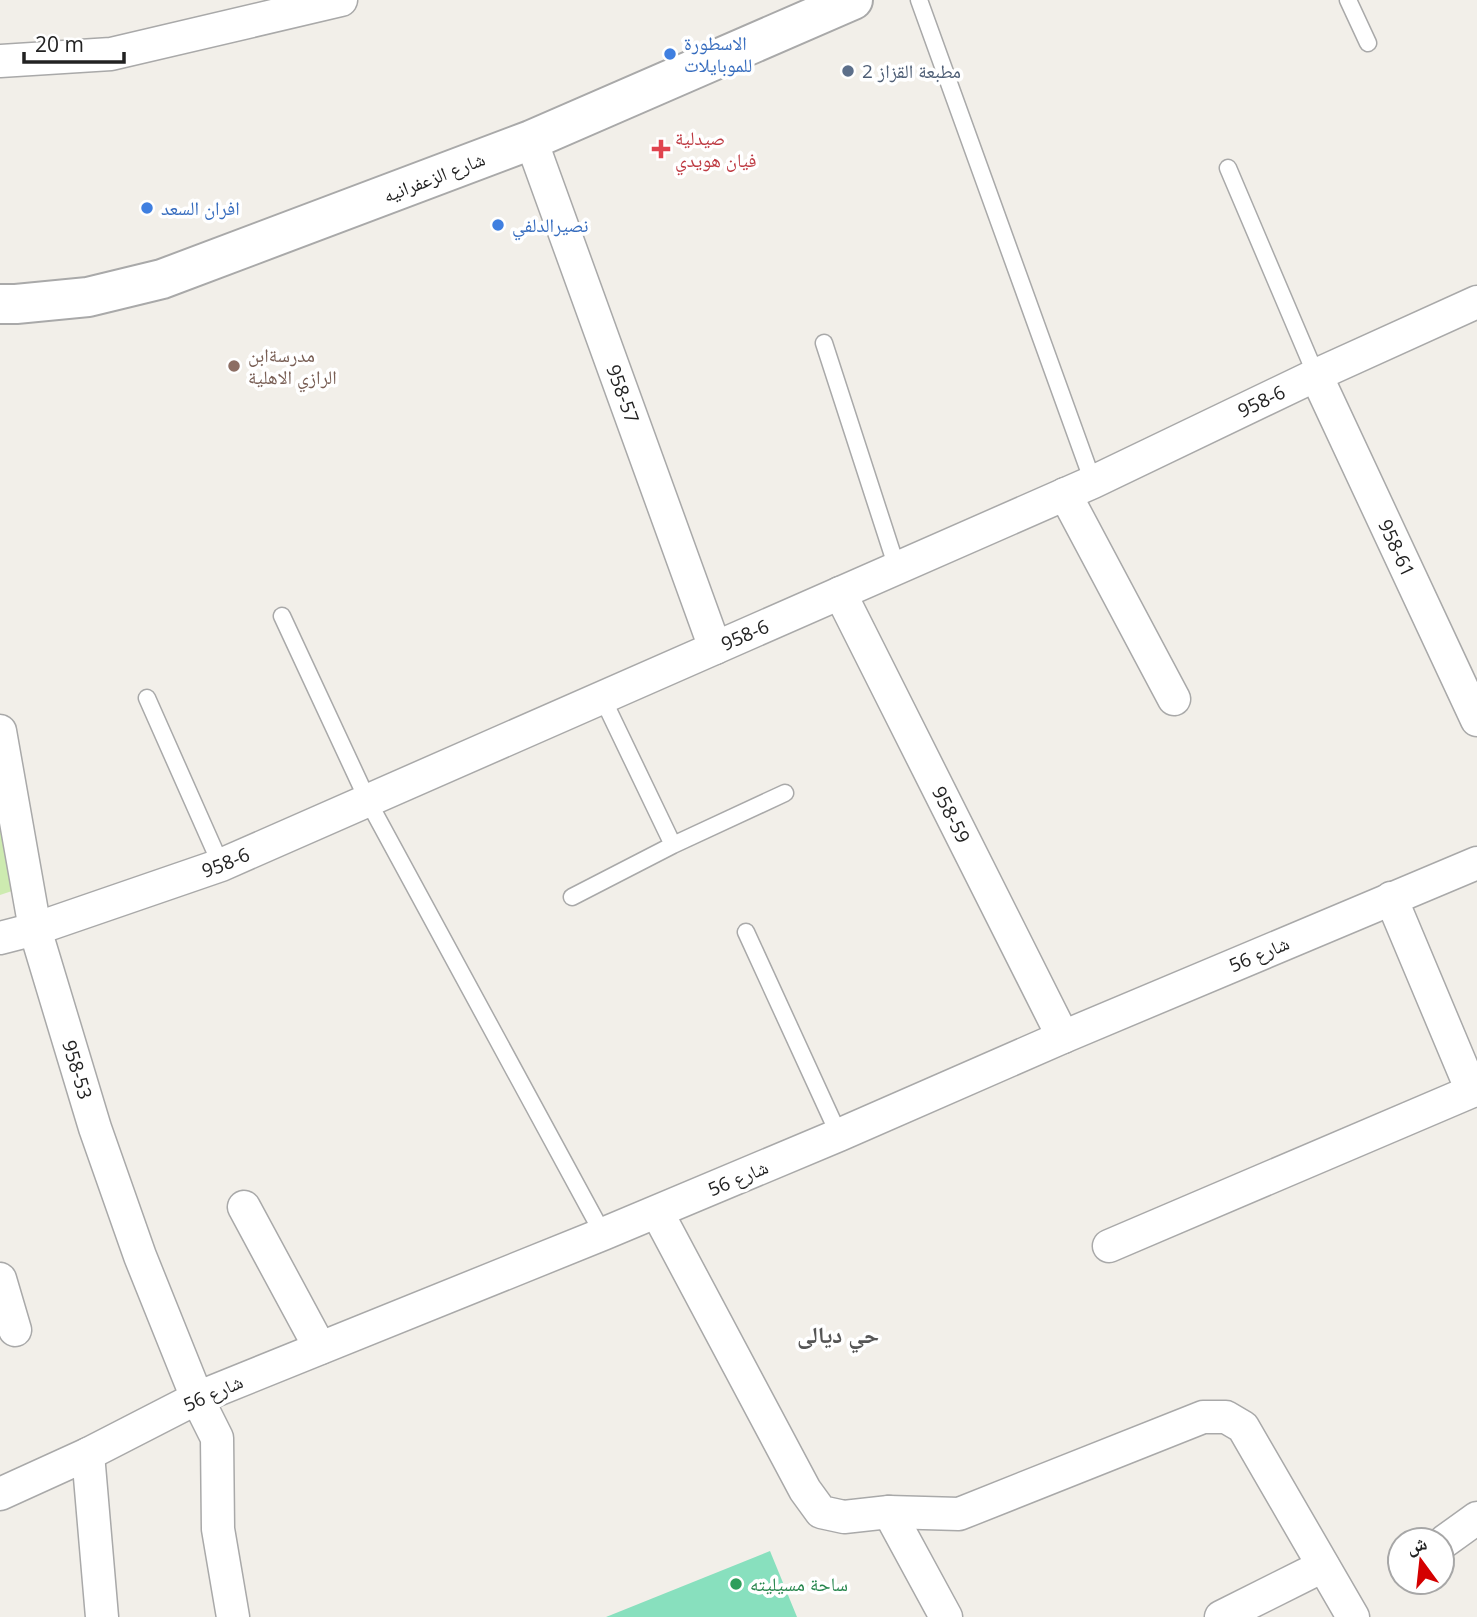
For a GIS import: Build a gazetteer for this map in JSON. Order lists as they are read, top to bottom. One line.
{"streets":{"street":["شارع الزعفرانيه","958-57","958-6","958-61","958-59","شارع 56","958-53"]},"crossings":[["شارع الزعفرانيه","958-57"],["958-57","958-6"],["958-6","958-61"],["958-6","958-59"],["958-6","958-53"],["958-59","شارع 56"],["شارع 56","958-53"]],"districts":["حي ديالى"],"places":{"other":["الاسطورة للموبايلات","مطبعة القزاز 2","افران السعد","نصيرالدلفي","مدرسةابن الرازي الاهلية","ساحة مسيليته"],"health":["صيدلية فيان هويدي"]},"scale_bar":"20 m","north":"top"}
